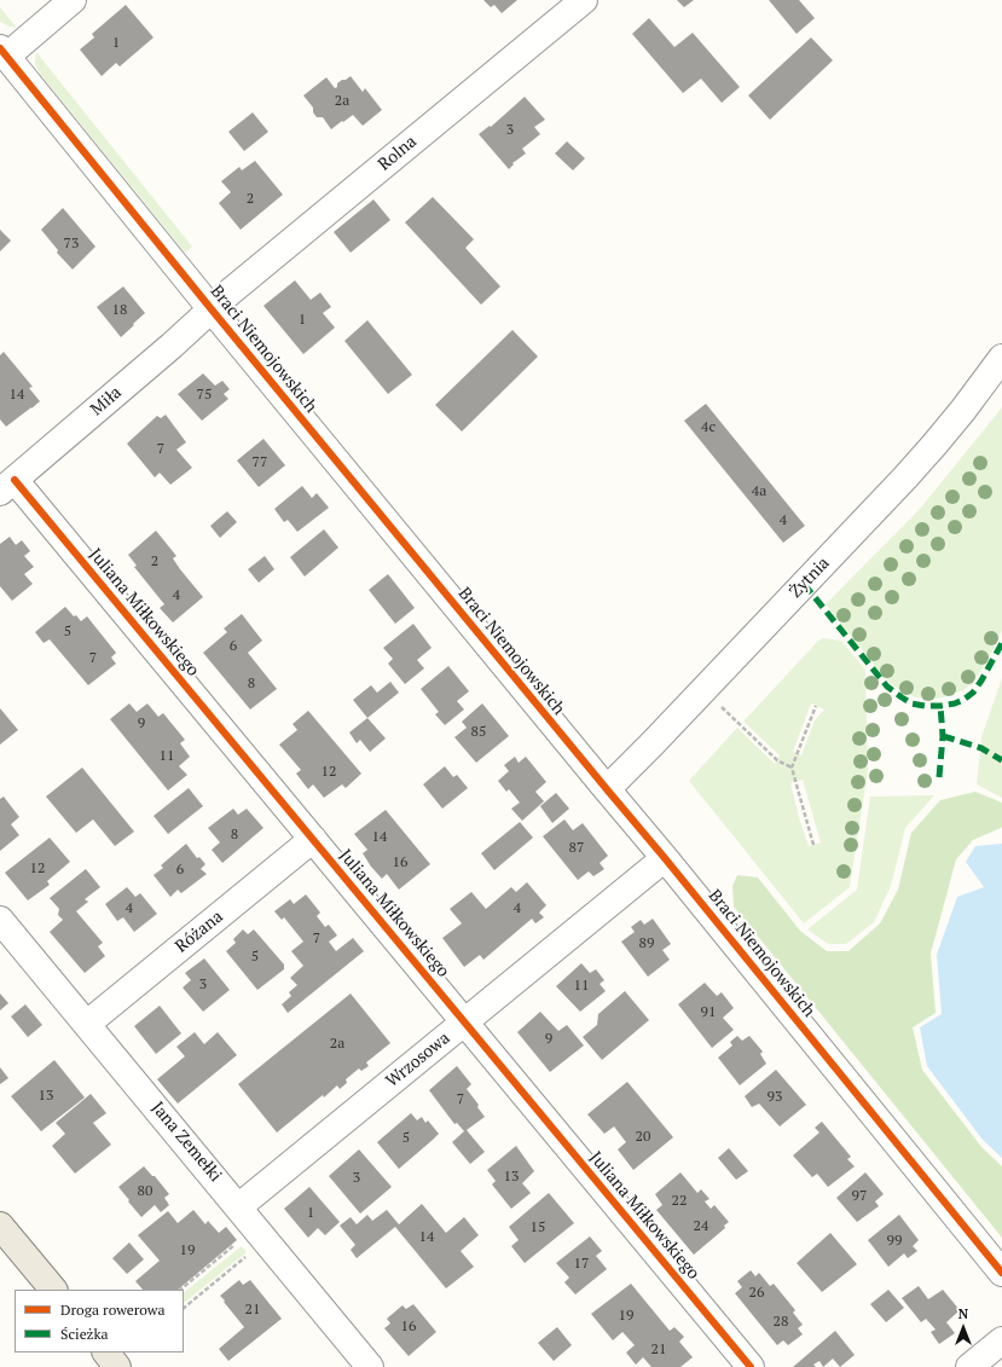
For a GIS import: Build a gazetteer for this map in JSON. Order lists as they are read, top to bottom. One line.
{"streets":{"street":["Rolna","Braci Niemojowskich","Miła","Żytnia","Juliana Miłkowskiego","Różana","Wrzosowa","Jana Zemełki"]},"crossings":[["Rolna","Braci Niemojowskich"],["Rolna","Miła"],["Braci Niemojowskich","Miła"],["Braci Niemojowskich","Żytnia"],["Braci Niemojowskich","Wrzosowa"],["Miła","Juliana Miłkowskiego"],["Juliana Miłkowskiego","Różana"],["Juliana Miłkowskiego","Wrzosowa"],["Różana","Jana Zemełki"],["Wrzosowa","Jana Zemełki"]],"house_numbers":["1","2a","3","2","73","18","1","14","75","4c","7","77","4a","4","2","4","5","6","7","8","9","85","11","12","8","14","87","16","12","6","4","4","7","89","5","3","11","91","9","2a","13","93","7","20","5","13","3","80","97","22","1","24","15","14","99","19","17","26","21","19","28","16","21"],"legend":["Droga rowerowa","Ścieżka"],"north":"top"}
